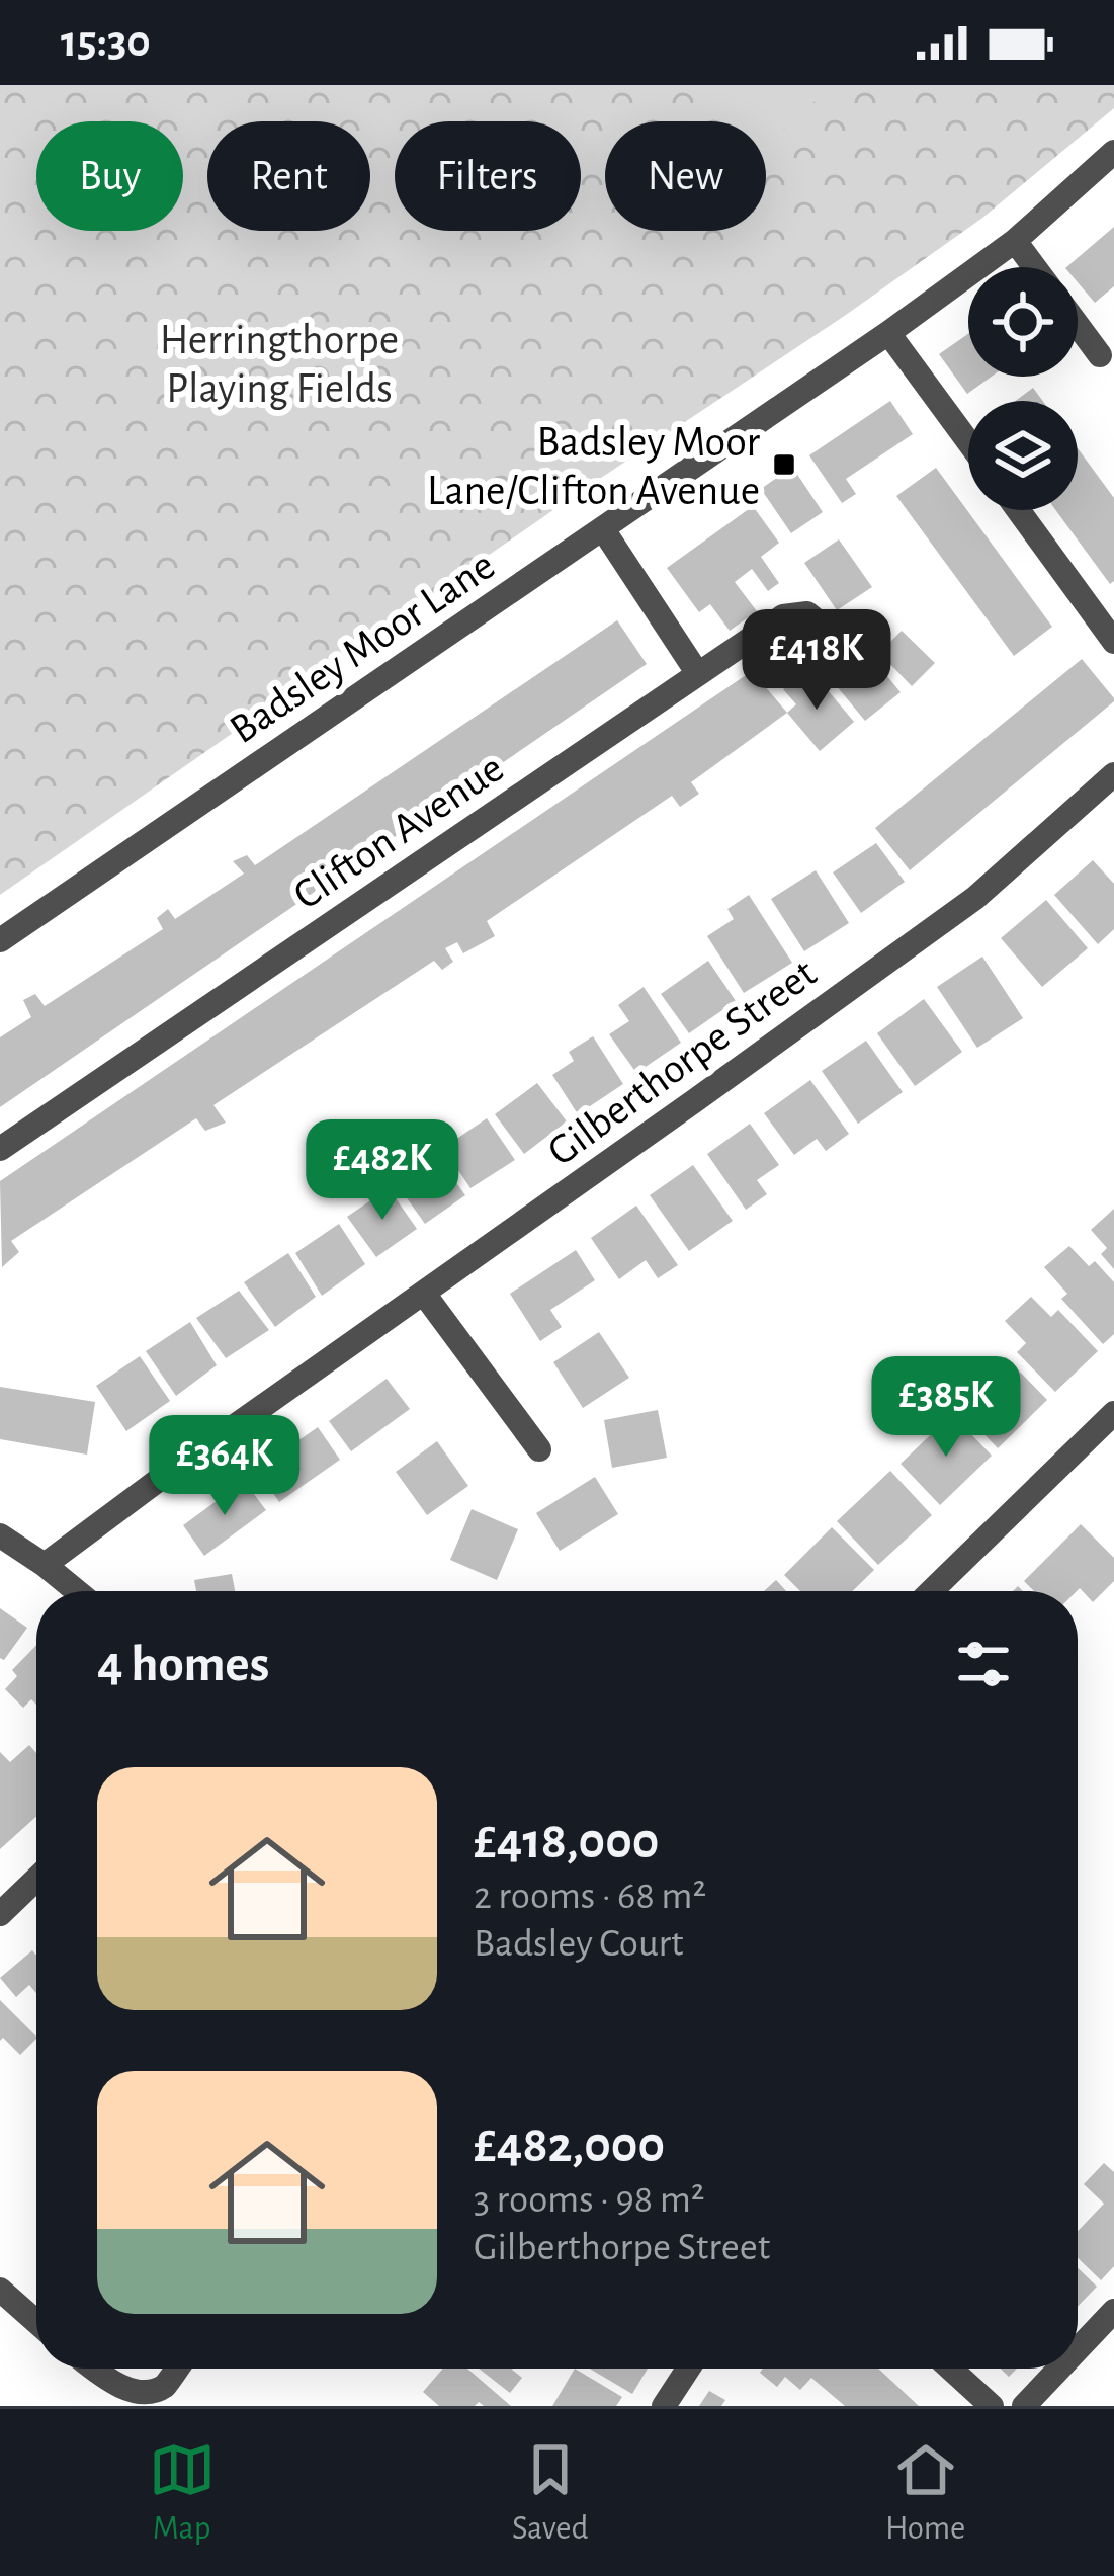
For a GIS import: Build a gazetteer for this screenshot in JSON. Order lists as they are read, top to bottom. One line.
{"streets":{"street":["Badsley Moor Lane","Clifton Avenue","Gilberthorpe Street"]},"parks":["Herringthorpe Playing Fields"],"places":{"transit":["Badsley Moor Lane/Clifton Avenue"]},"page":{"status":"15:30","chip":["Buy","Rent","Filters","New"],"price":["£418K","£482K","£385K","£364K"],"heading":"4 homes","list":[{"name":"£418,000","note":"2 rooms · 68 m² · Badsley Court"},{"name":"£482,000","note":"3 rooms · 98 m² · Gilberthorpe Street"}],"tabs":["Map","Saved","Home"]}}
